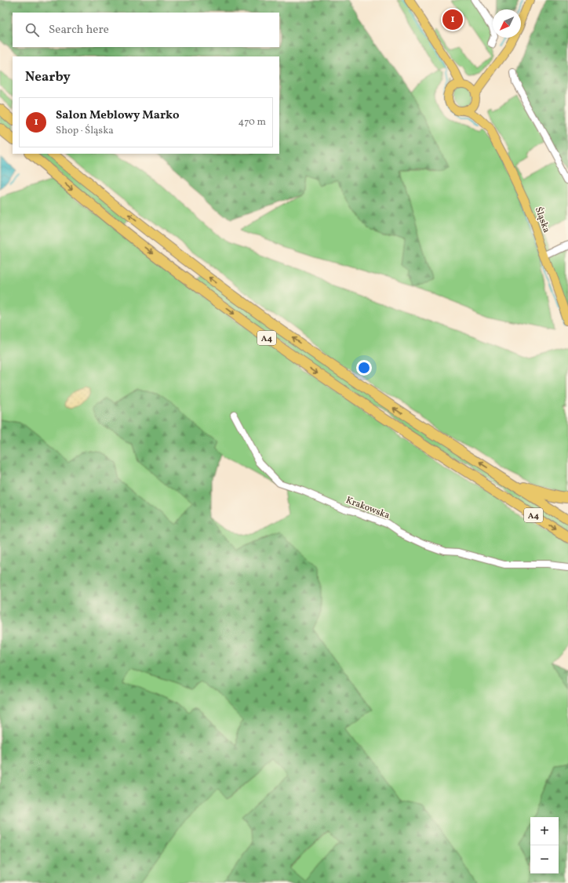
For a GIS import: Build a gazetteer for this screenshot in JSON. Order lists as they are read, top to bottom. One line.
{"streets":{"highway":["A4"],"main road":["Śląska"],"street":["Krakowska"]},"north":"bottom left","page":{"pins":"1","search":"Search here","heading":"Nearby","list":[{"mark":"1","name":"Salon Meblowy Marko","note":"Shop · Śląska","value":"470 m"}],"map_buttons":["+","−"]}}
